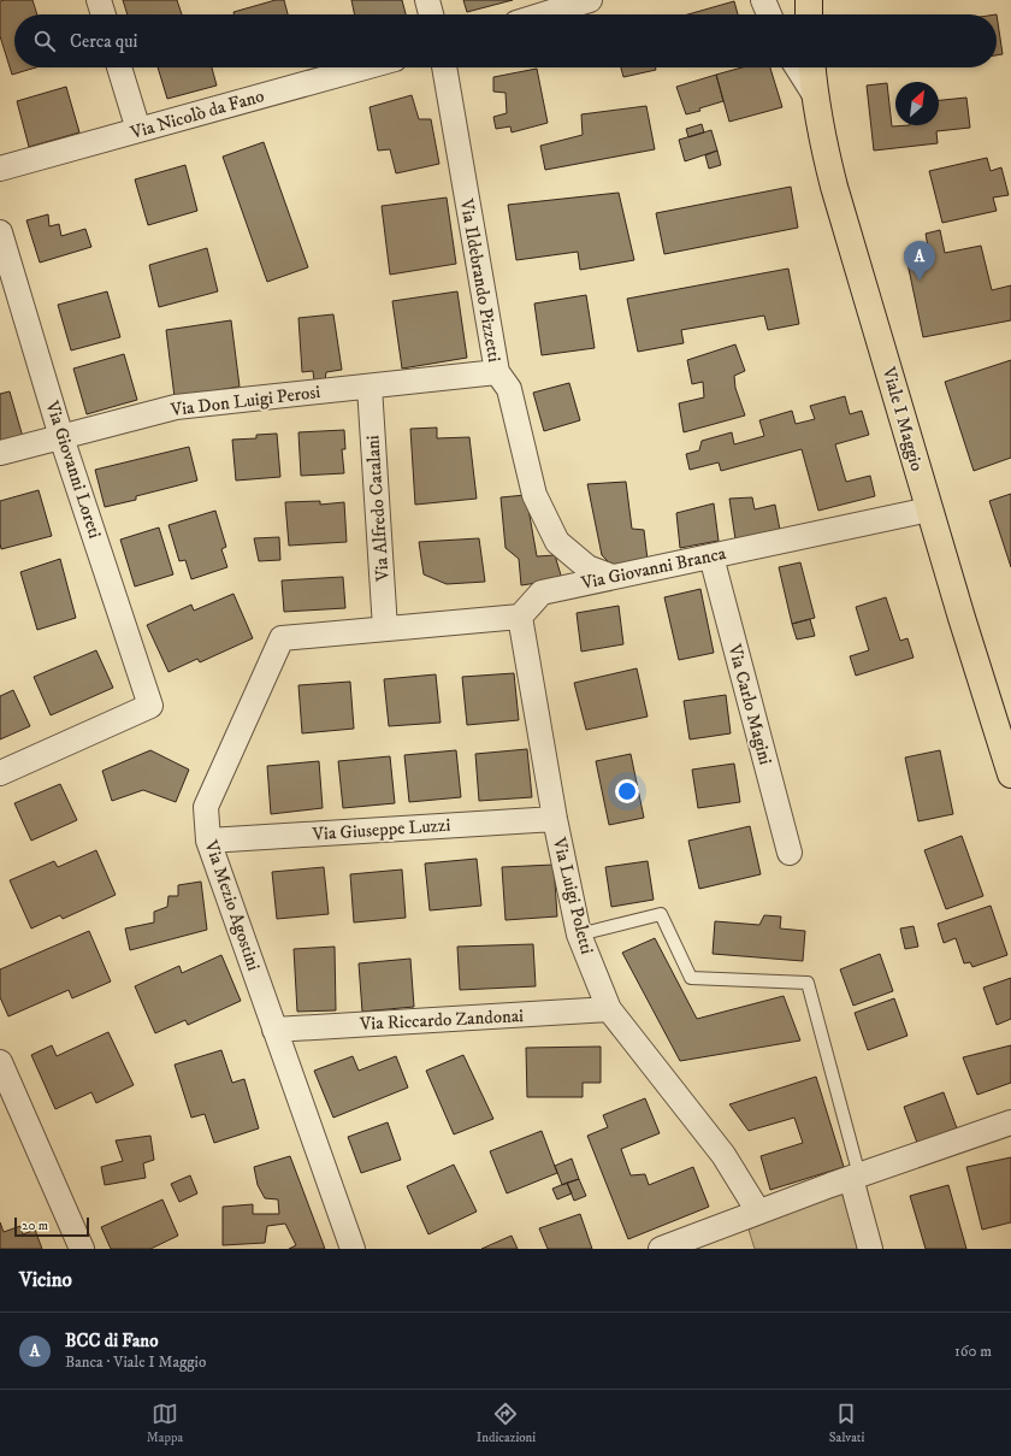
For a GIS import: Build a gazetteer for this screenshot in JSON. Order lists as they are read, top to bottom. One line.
{"streets":{"main road":["Viale I Maggio"],"street":["Via Nicolò da Fano","Via Ildebrando Pizzetti","Via Don Luigi Perosi","Via Giovanni Loreti","Via Alfredo Catalani","Via Giovanni Branca","Via Carlo Magini","Via Giuseppe Luzzi","Via Luigi Poletti","Via Mezio Agostini","Via Riccardo Zandonai"]},"crossings":[["Via Ildebrando Pizzetti","Via Don Luigi Perosi"],["Via Ildebrando Pizzetti","Via Giovanni Branca"],["Via Don Luigi Perosi","Via Giovanni Loreti"],["Via Don Luigi Perosi","Via Alfredo Catalani"],["Viale I Maggio","Via Giovanni Branca"],["Via Alfredo Catalani","Via Mezio Agostini"],["Via Giovanni Branca","Via Carlo Magini"],["Via Giovanni Branca","Via Luigi Poletti"],["Via Giuseppe Luzzi","Via Luigi Poletti"],["Via Giuseppe Luzzi","Via Mezio Agostini"],["Via Luigi Poletti","Via Riccardo Zandonai"],["Via Mezio Agostini","Via Riccardo Zandonai"]],"scale_bar":"20 m","north":"top right","page":{"search":"Cerca qui","pins":"A","scale":"20 m","heading":"Vicino","list":[{"mark":"A","name":"BCC di Fano","note":"Banca · Viale I Maggio","value":"160 m"}],"nav":["Mappa","Indicazioni","Salvati"]}}
